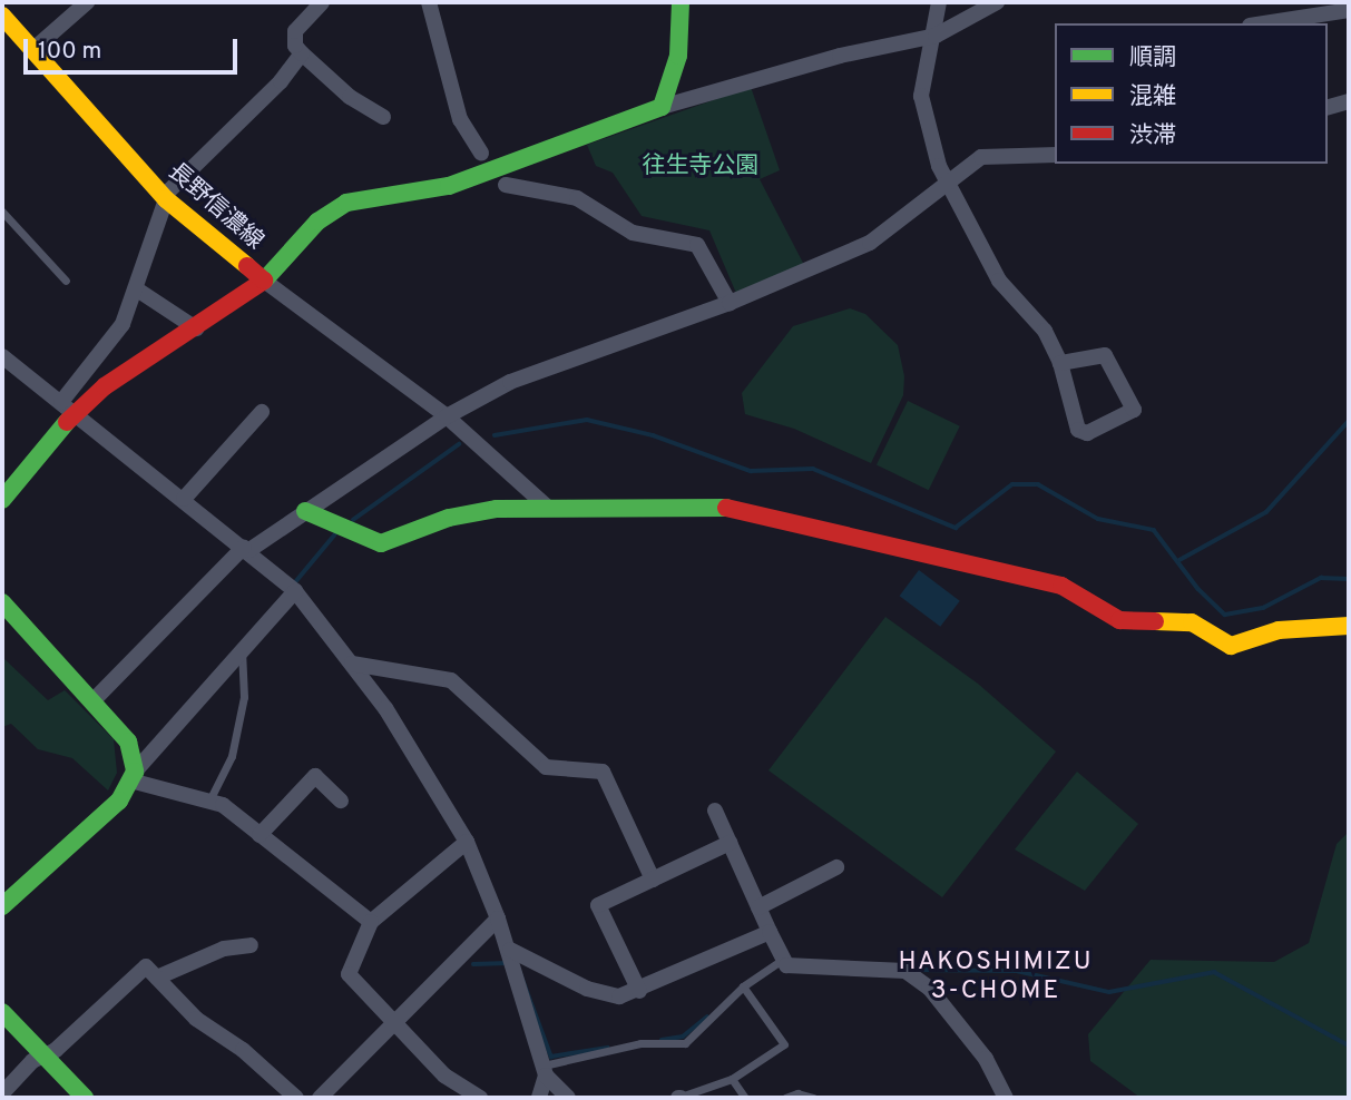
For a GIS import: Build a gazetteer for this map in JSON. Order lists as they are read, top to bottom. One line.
{"streets":{"street":["長野信濃線"]},"districts":["HAKOSHIMIZU 3-CHOME"],"parks":["往生寺公園"],"legend":["順調","混雑","渋滞"],"scale_bar":"100 m"}
